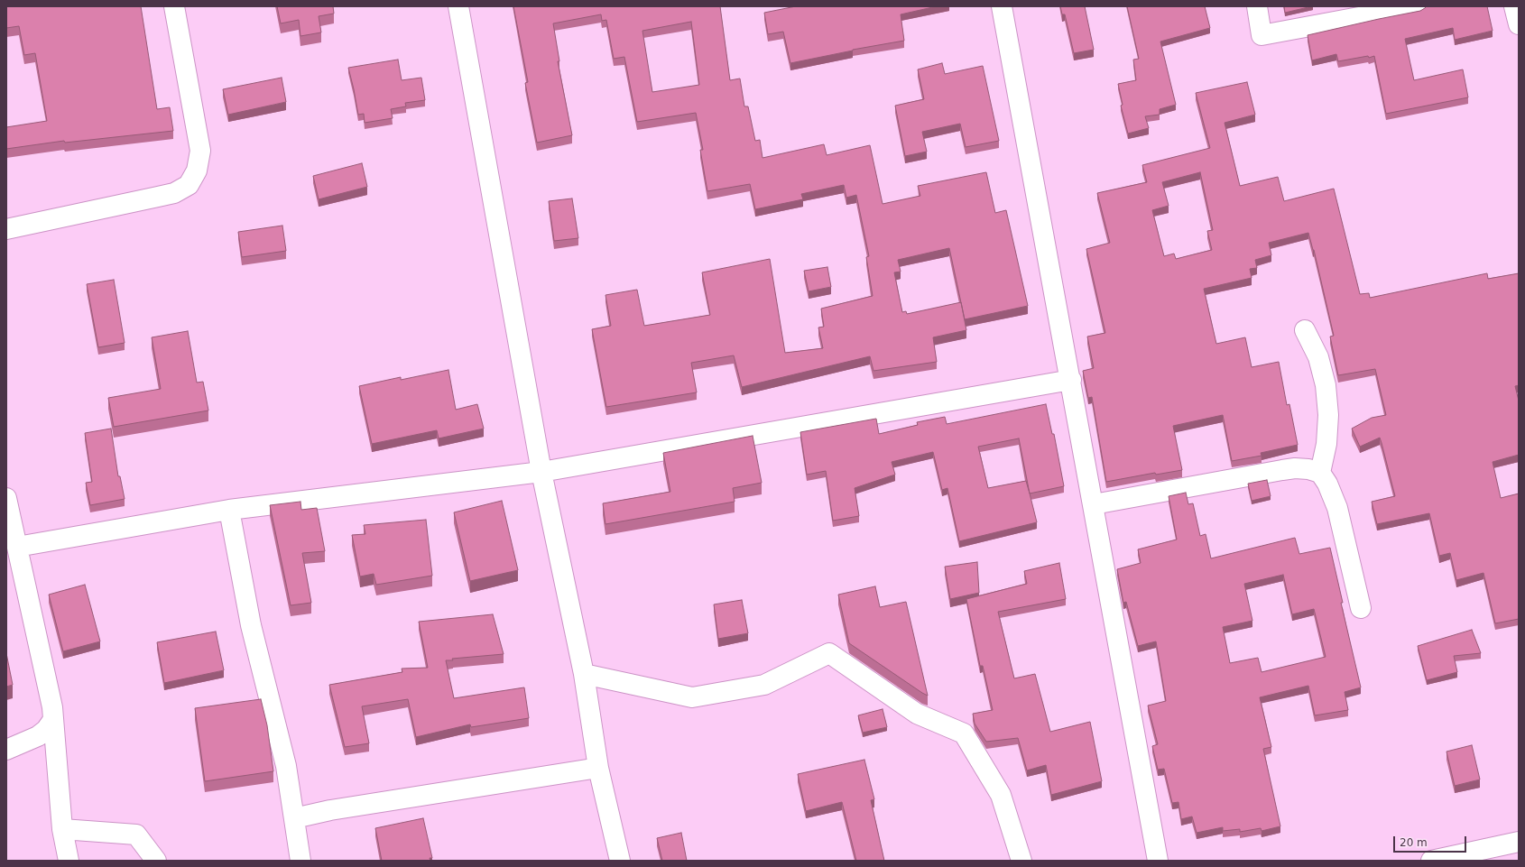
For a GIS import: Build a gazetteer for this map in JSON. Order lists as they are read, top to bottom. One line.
{"scale_bar":"20 m"}
